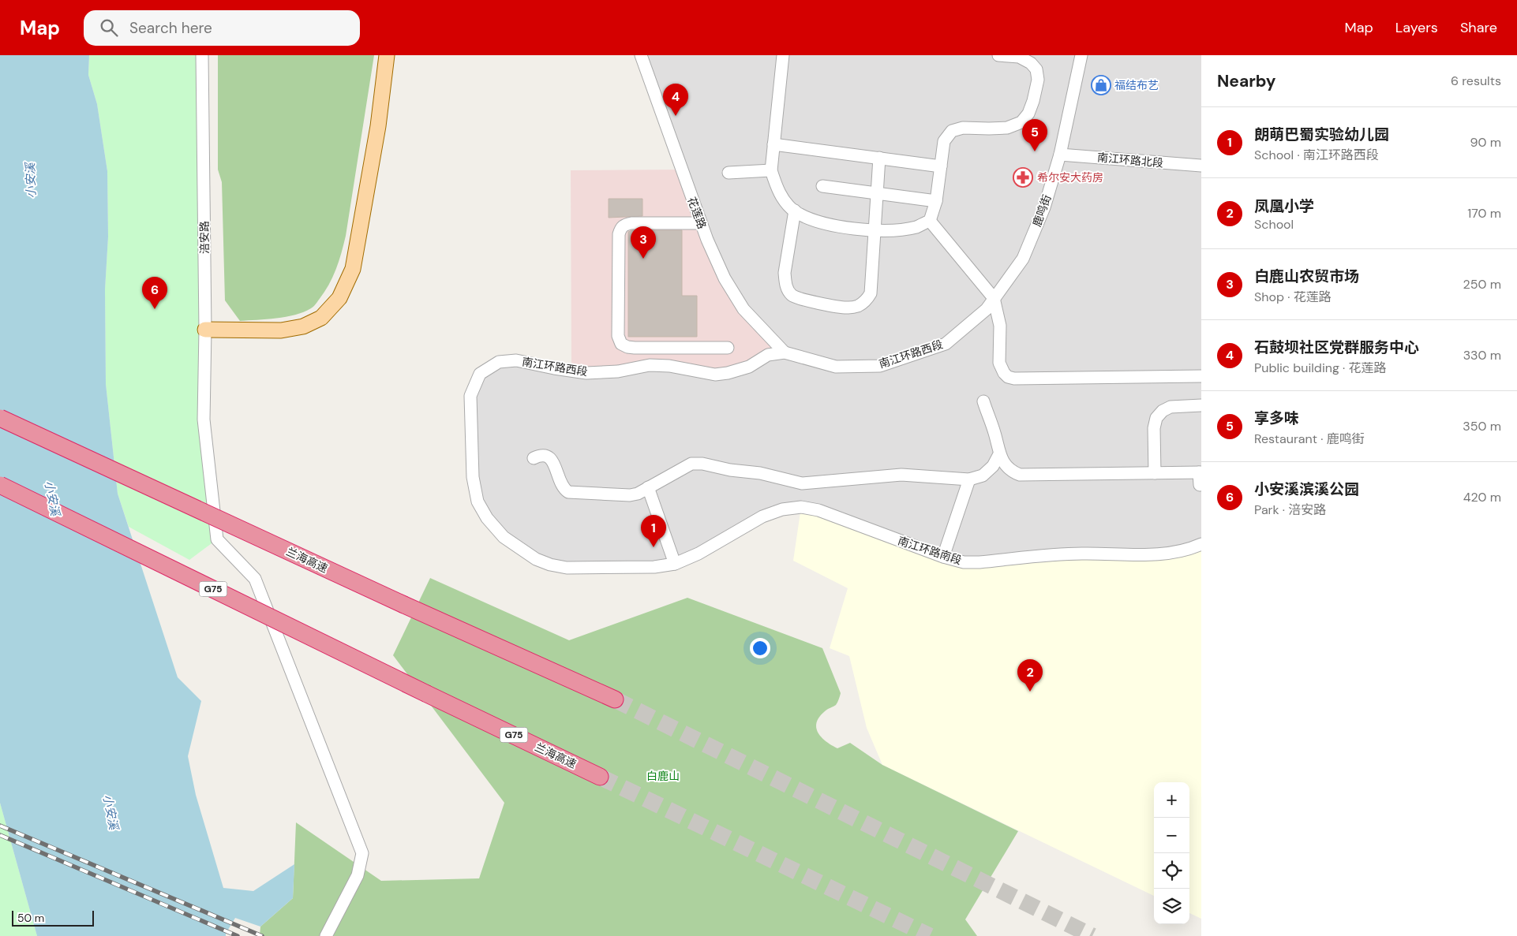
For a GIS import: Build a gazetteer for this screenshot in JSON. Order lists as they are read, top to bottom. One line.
{"streets":{"highway":["兰海高速","G75"],"street":["南江环路北段","鹿鸣街","花莲路","涪安路","南江环路西段","南江环路南段"]},"crossings":[["南江环路北段","鹿鸣街"],["鹿鸣街","南江环路西段"],["花莲路","南江环路西段"],["南江环路西段","南江环路南段"]],"water":["小安溪"],"parks":["白鹿山"],"places":{"shop":["福结布艺"],"pharmacy":["希尔安大药房"]},"scale_bar":"50 m","page":{"header":"Map","search":"Search here","nav":["Map","Layers","Share"],"heading":["Nearby","6 results"],"pins":["4","5","3","6","1","2"],"list":[{"mark":"1","name":"朗萌巴蜀实验幼儿园","note":"School · 南江环路西段","value":"90 m"},{"mark":"2","name":"凤凰小学","note":"School","value":"170 m"},{"mark":"3","name":"白鹿山农贸市场","note":"Shop · 花莲路","value":"250 m"},{"mark":"4","name":"石鼓坝社区党群服务中心","note":"Public building · 花莲路","value":"330 m"},{"mark":"5","name":"享多味","note":"Restaurant · 鹿鸣街","value":"350 m"},{"mark":"6","name":"小安溪滨溪公园","note":"Park · 涪安路","value":"420 m"}],"map_buttons":["+","−"],"scale":"50 m"}}
